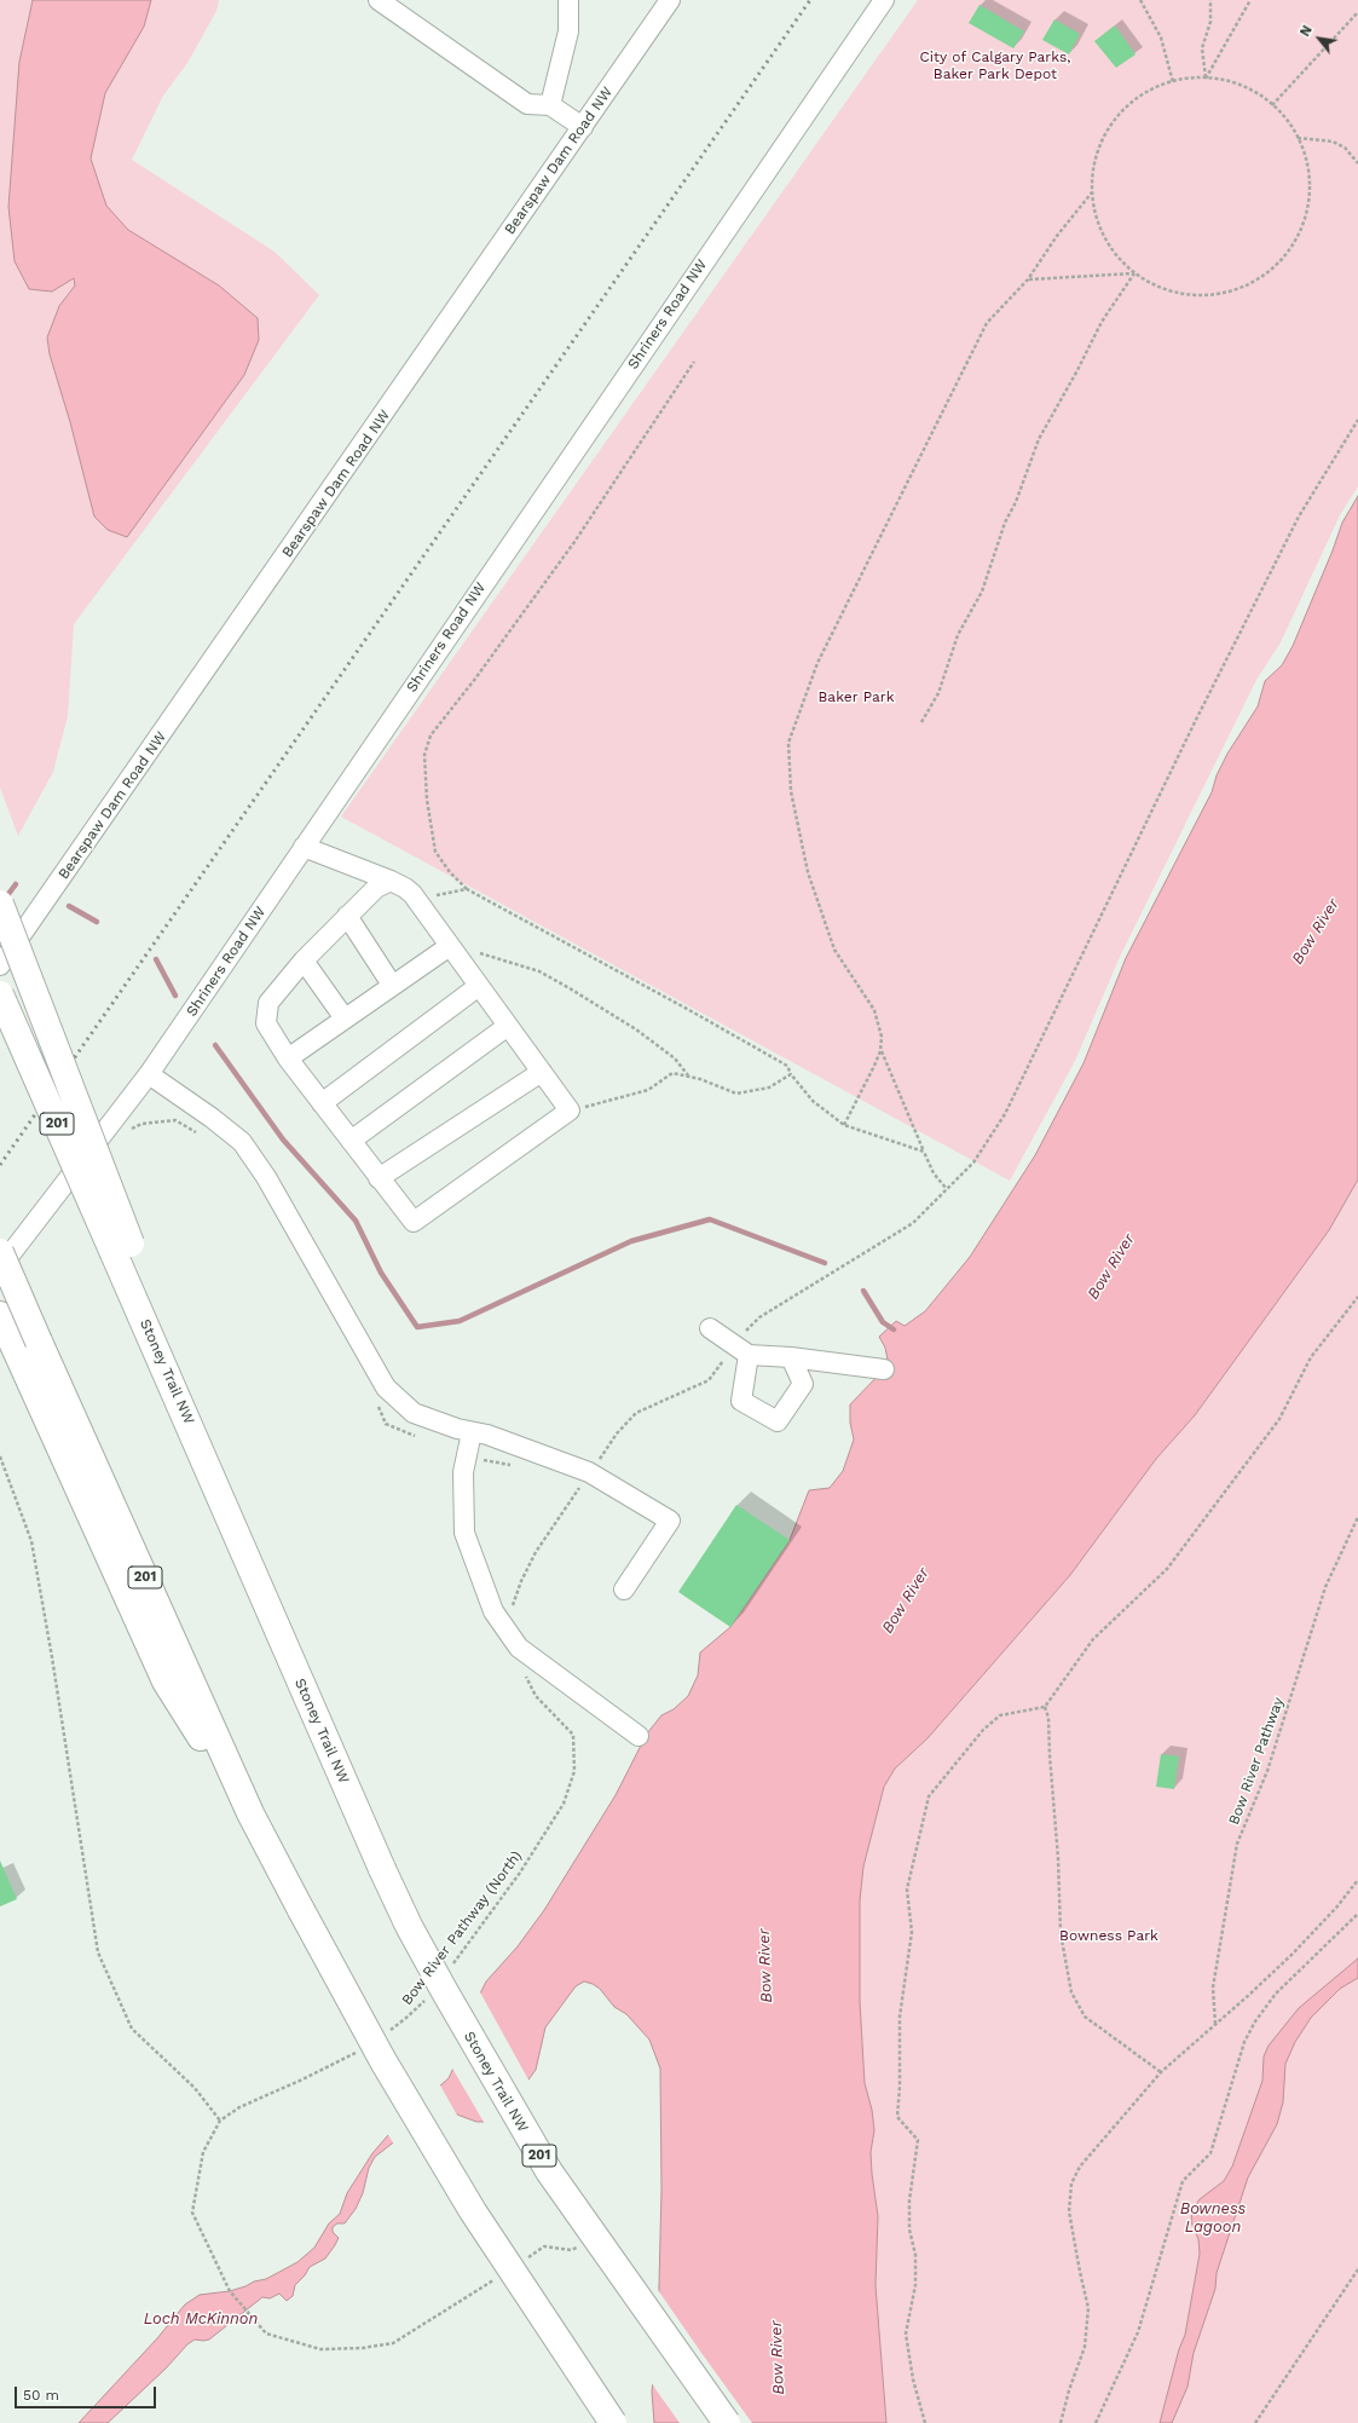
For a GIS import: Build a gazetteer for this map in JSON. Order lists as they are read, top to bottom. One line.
{"streets":{"highway":["201","Stoney Trail NW"],"street":["Bearspaw Dam Road NW","Shriners Road NW"],"path":["Bow River Pathway","Bow River Pathway (North)"]},"water":["Bow River","Bowness Lagoon","Loch McKinnon"],"parks":["City of Calgary Parks, Baker Park Depot","Baker Park","Bowness Park"],"scale_bar":"50 m","north":"top left"}
